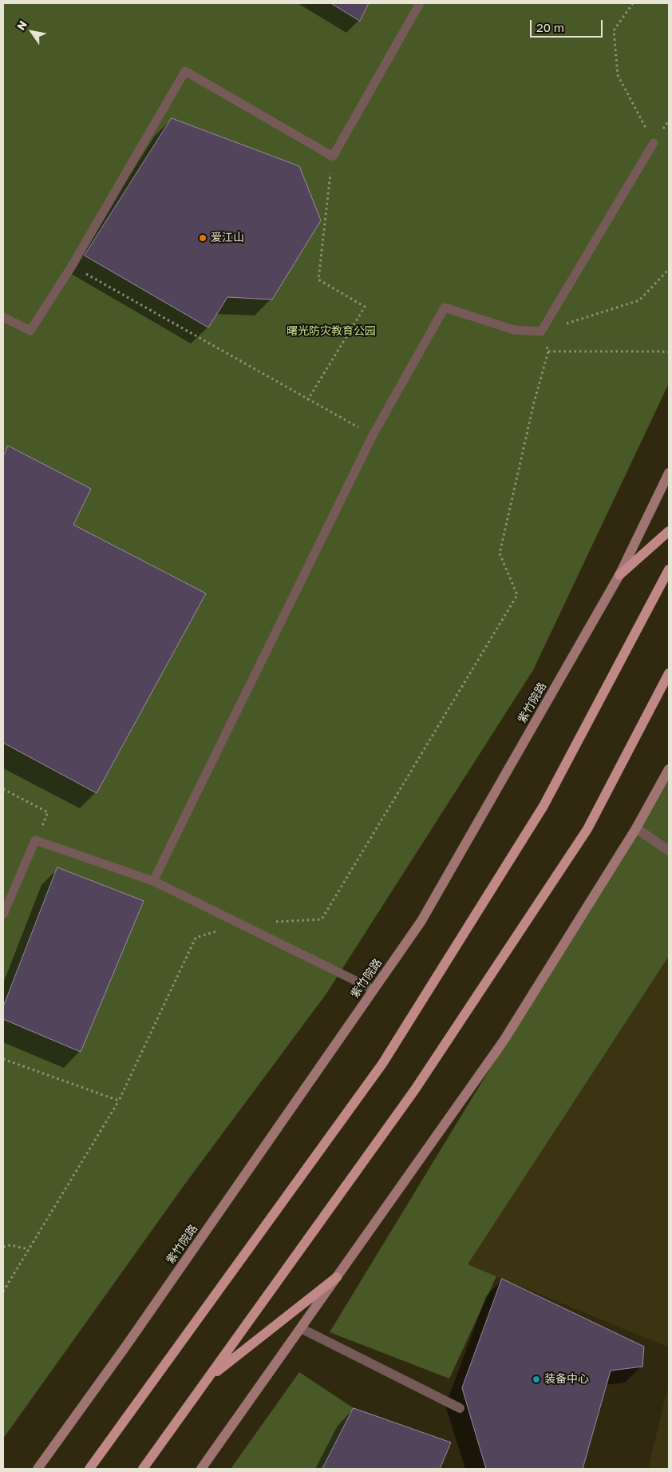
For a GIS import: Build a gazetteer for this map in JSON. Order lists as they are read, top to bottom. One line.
{"streets":{"street":["紫竹院路"]},"parks":["曙光防灾教育公园"],"places":["爱江山","装备中心"],"scale_bar":"20 m","north":"top left"}
